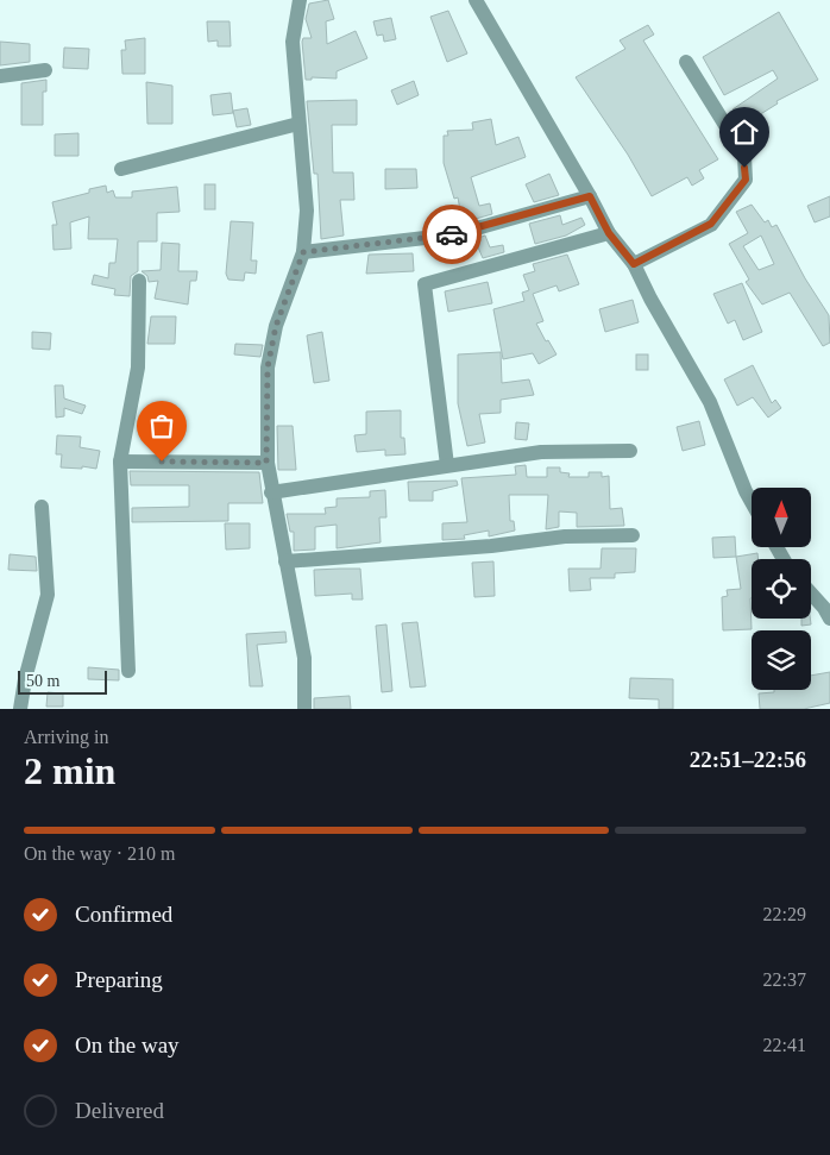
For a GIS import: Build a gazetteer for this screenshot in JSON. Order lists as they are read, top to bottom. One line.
{"scale_bar":"50 m","north":"top","page":{"scale":"50 m","heading":["2 min","Arriving in","22:51–22:56"],"bar":"On the way · 210 m","list":[["Confirmed","22:29"],["Preparing","22:37"],["On the way","22:41"],"Delivered"]}}
